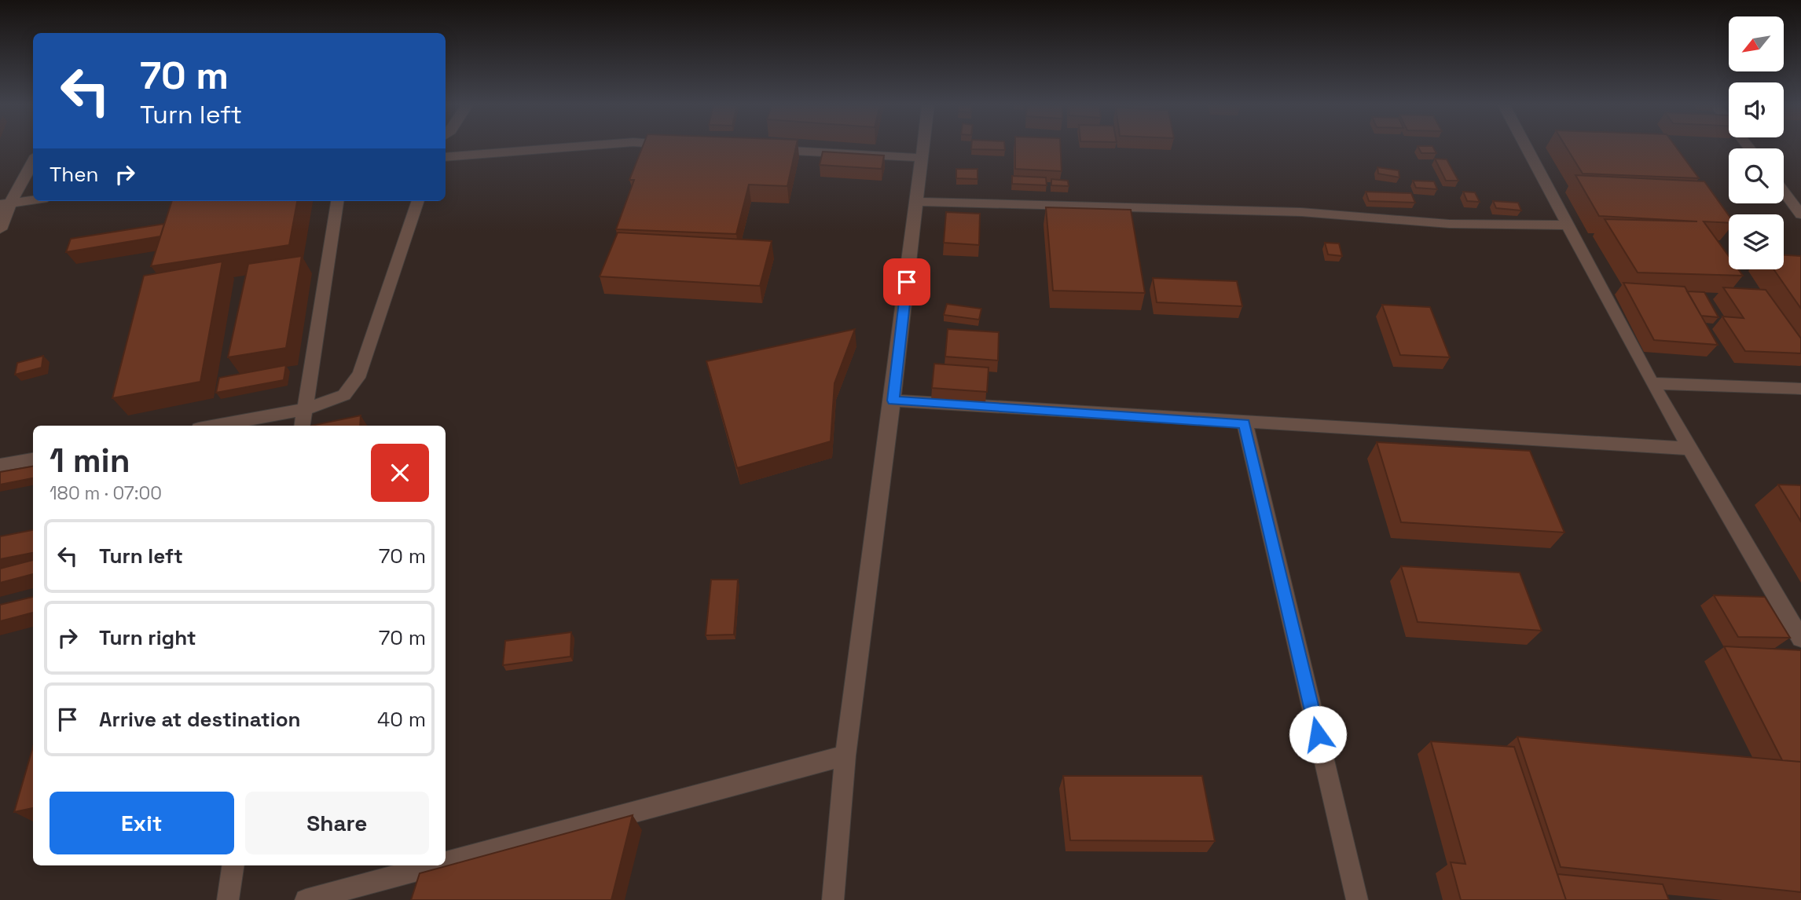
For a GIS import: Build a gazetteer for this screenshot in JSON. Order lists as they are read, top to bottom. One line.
{"north":"bottom left","page":{"turn":["70 m","Turn left"],"then":"Then","heading":["1 min","180 m · 07:00"],"list":[{"name":"Turn left","value":"70 m"},{"name":"Turn right","value":"70 m"},{"name":"Arrive at destination","value":"40 m"}],"buttons":["Exit","Share"]}}
